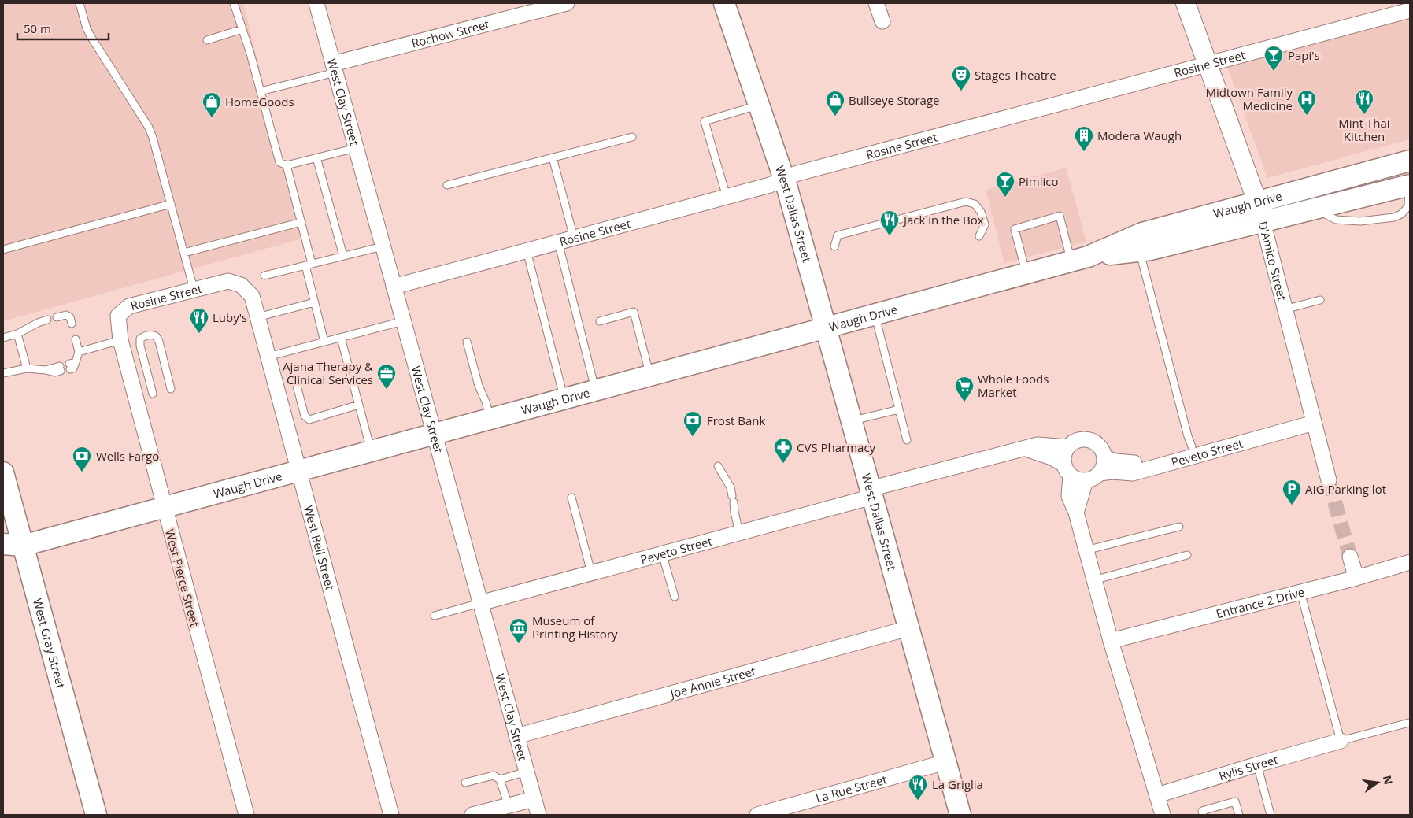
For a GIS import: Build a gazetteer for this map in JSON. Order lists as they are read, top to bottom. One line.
{"streets":{"main road":["Waugh Drive","West Dallas Street","West Gray Street"],"street":["Rochow Street","Rosine Street","West Clay Street","D'Amico Street","Peveto Street","West Bell Street","West Pierce Street","Entrance 2 Drive","Joe Annie Street","Rylis Street","La Rue Street"]},"crossings":[["Rochow Street","West Clay Street"],["Rosine Street","West Clay Street"],["Rosine Street","West Dallas Street"],["Rosine Street","D'Amico Street"],["Rosine Street","West Bell Street"],["Rosine Street","West Pierce Street"],["West Clay Street","Waugh Drive"],["West Clay Street","Peveto Street"],["West Clay Street","Joe Annie Street"],["Waugh Drive","West Dallas Street"],["Waugh Drive","D'Amico Street"],["Waugh Drive","West Bell Street"],["Waugh Drive","West Pierce Street"],["Waugh Drive","West Gray Street"],["West Dallas Street","Peveto Street"],["West Dallas Street","Joe Annie Street"],["West Dallas Street","La Rue Street"],["D'Amico Street","Peveto Street"]],"places":{"bar":["Papi's","Pimlico"],"theatre":["Stages Theatre"],"restaurant":["Mint Thai Kitchen","Jack in the Box","Luby's","La Griglia"],"hospital":["Midtown Family Medicine"],"shop":["Bullseye Storage","HomeGoods"],"building":["Modera Waugh"],"office":["Ajana Therapy & Clinical Services"],"supermarket":["Whole Foods Market"],"bank":["Frost Bank","Wells Fargo"],"pharmacy":["CVS Pharmacy"],"parking":["AIG Parking lot"],"museum":["Museum of Printing History"]},"scale_bar":"50 m","north":"right"}
